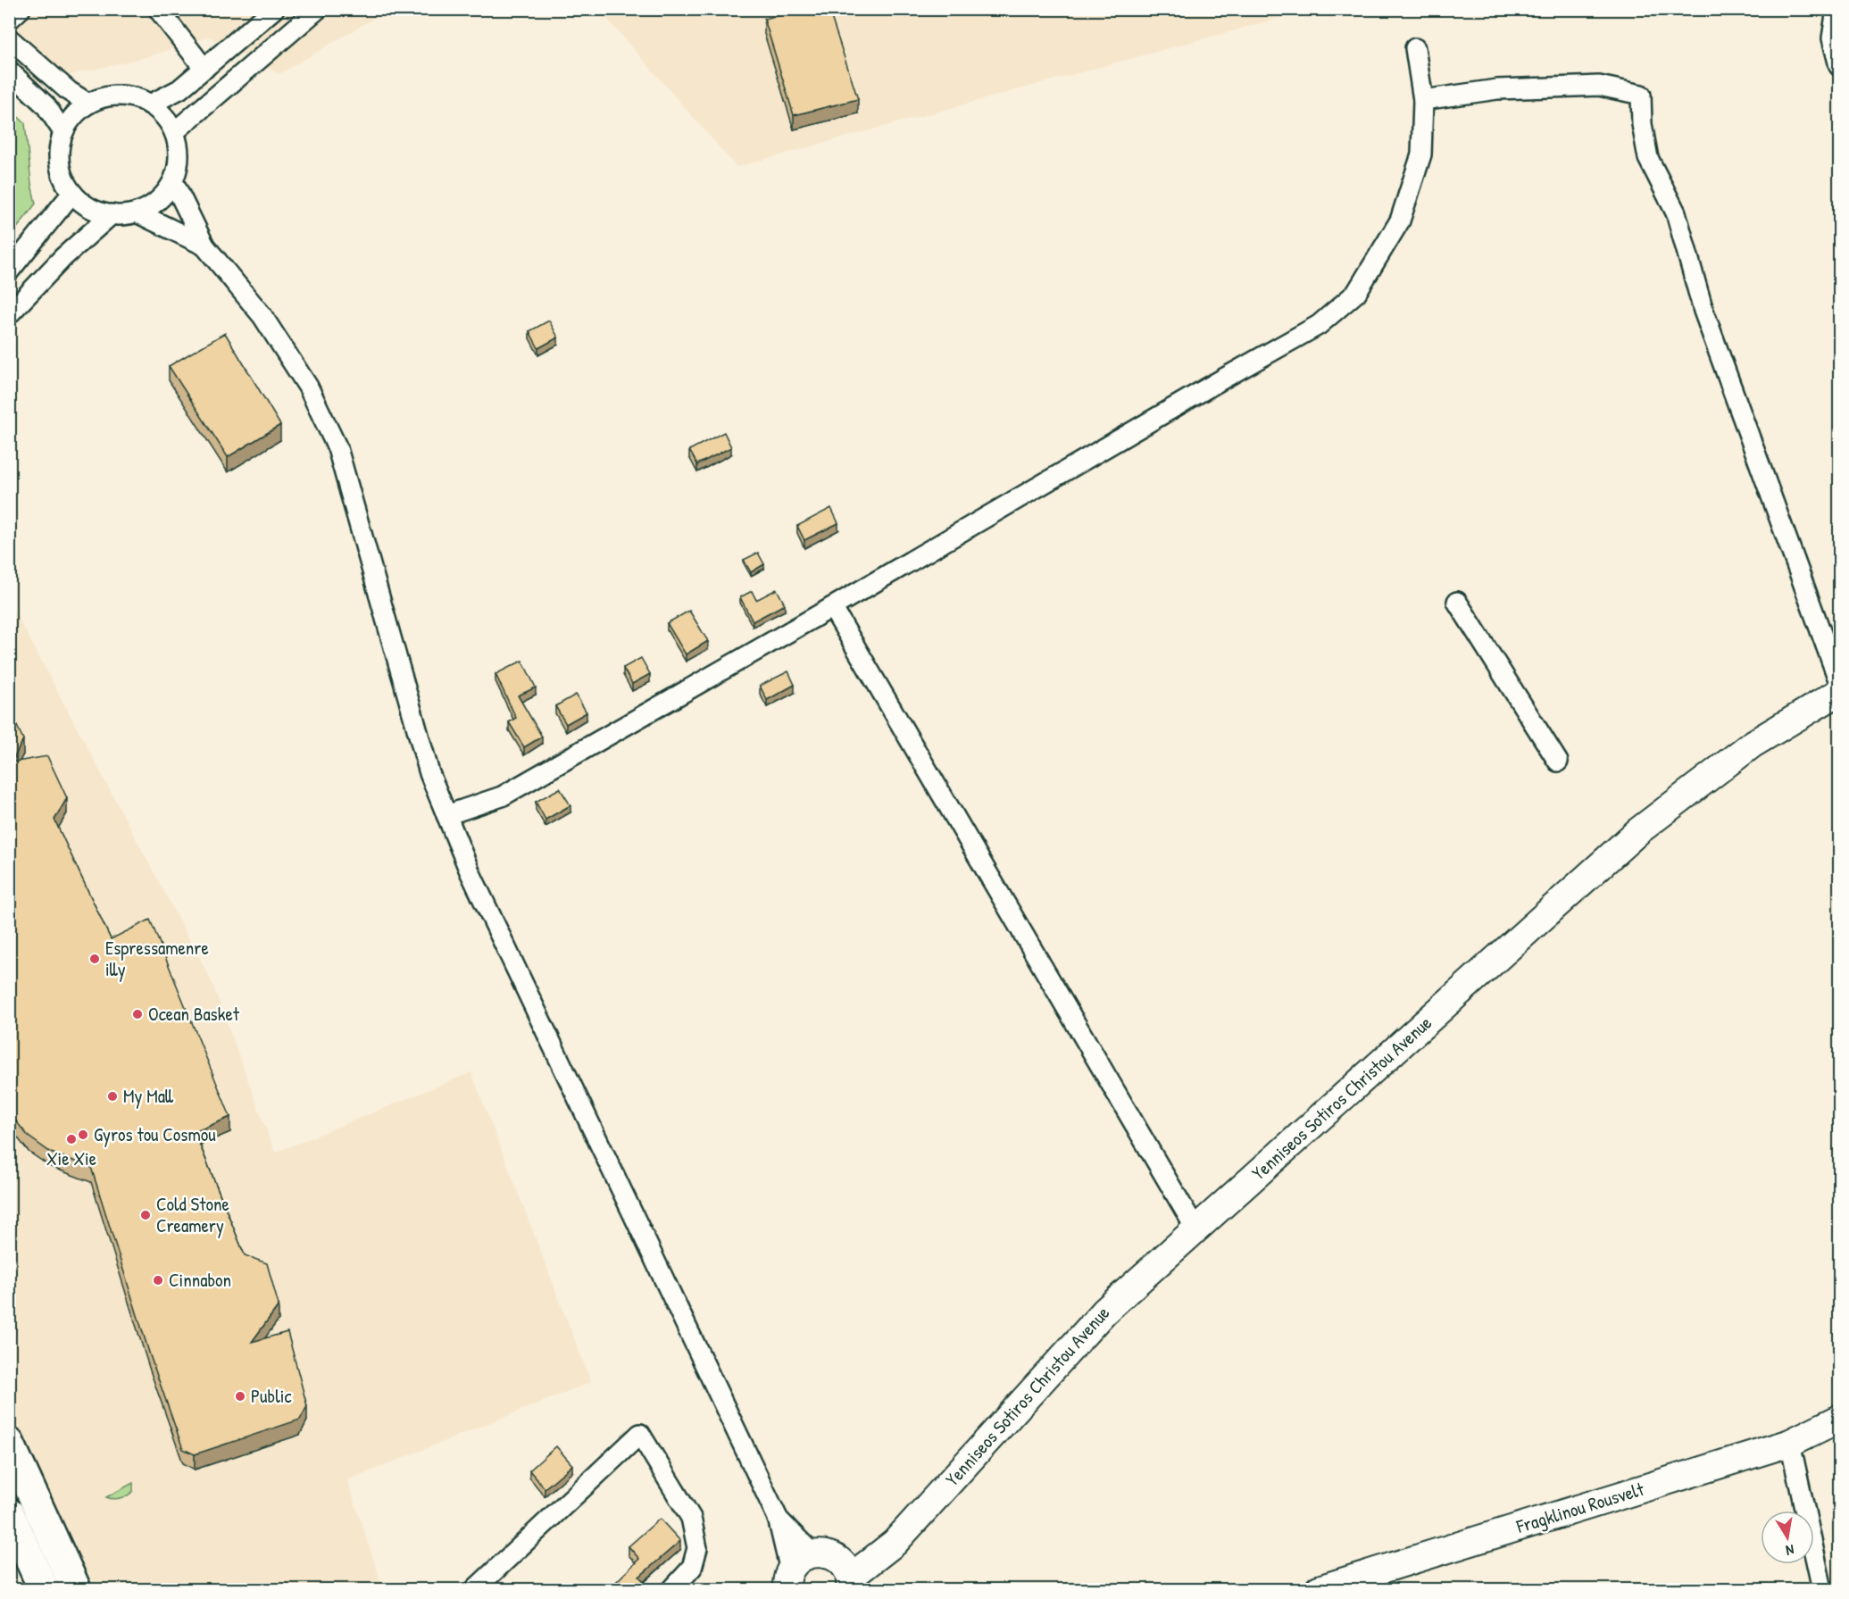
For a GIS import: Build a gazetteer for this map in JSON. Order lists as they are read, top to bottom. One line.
{"streets":{"main road":["Yenniseos Sotiros Christou Avenue","Fragklinou Rousvelt"]},"places":["Espressamenre illy","Ocean Basket","My Mall","Gyros tou Cosmou","Xie Xie","Cold Stone Creamery","Cinnabon","Public"],"north":"bottom"}
